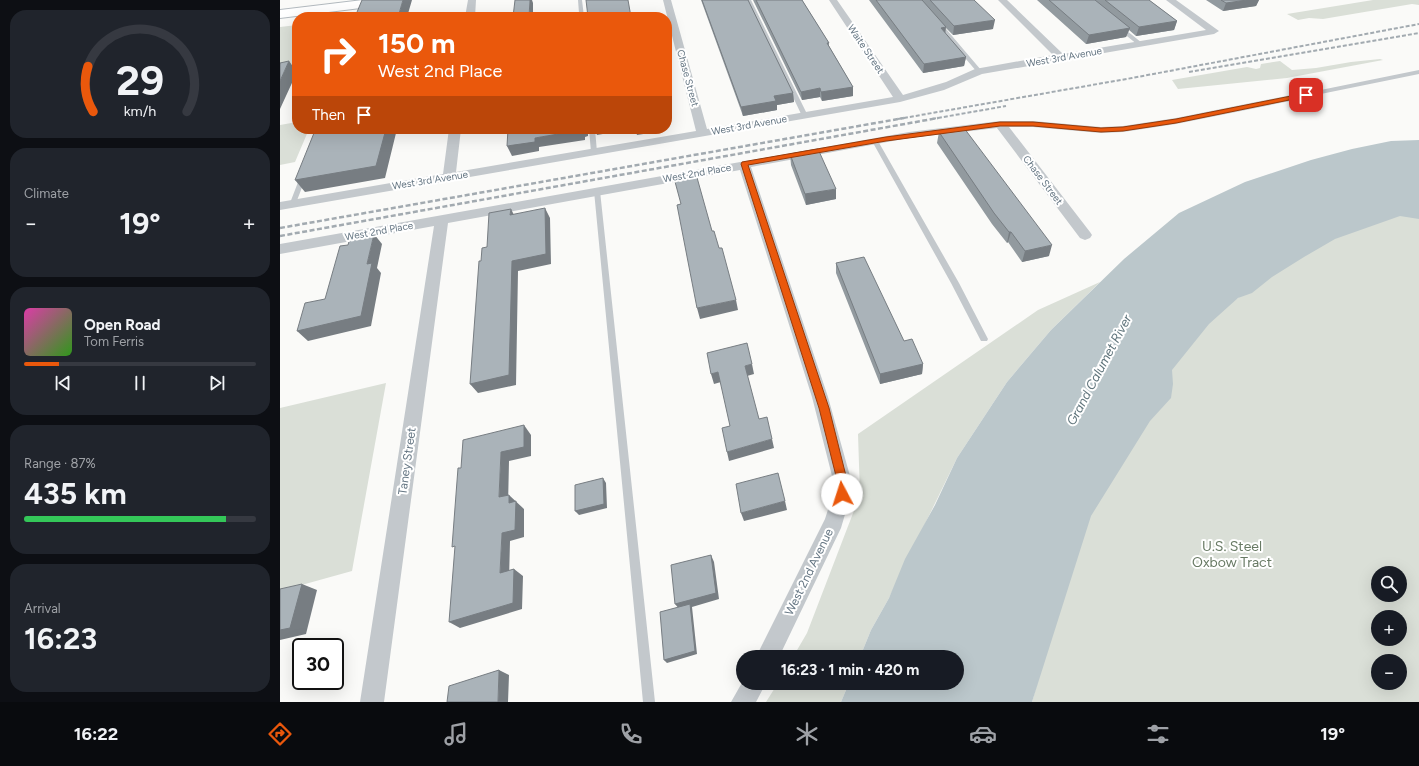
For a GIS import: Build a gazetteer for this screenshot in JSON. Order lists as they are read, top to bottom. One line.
{"streets":{"street":["Waite Street","West 3rd Avenue","Chase Street","West 2nd Place","Taney Street","West 2nd Avenue"]},"crossings":[["Waite Street","West 3rd Avenue"],["West 3rd Avenue","Chase Street"],["Chase Street","West 2nd Place"],["West 2nd Place","Taney Street"],["West 2nd Place","West 2nd Avenue"]],"water":["Grand Calumet River"],"parks":["U.S. Steel Oxbow Tract"],"page":{"turn":["150 m","West 2nd Place"],"then":"Then","tile":["Climate",["Range · 87%","435 km"],["Arrival","16:23"]],"heat":["−","19°","+"],"song":["Open Road","Tom Ferris"],"map_buttons":["+","−"],"limit":"30","trip":"16:23 · 1 min · 420 m","tabs":["16:22","19°"],"gauge":["29","km/h"]}}
